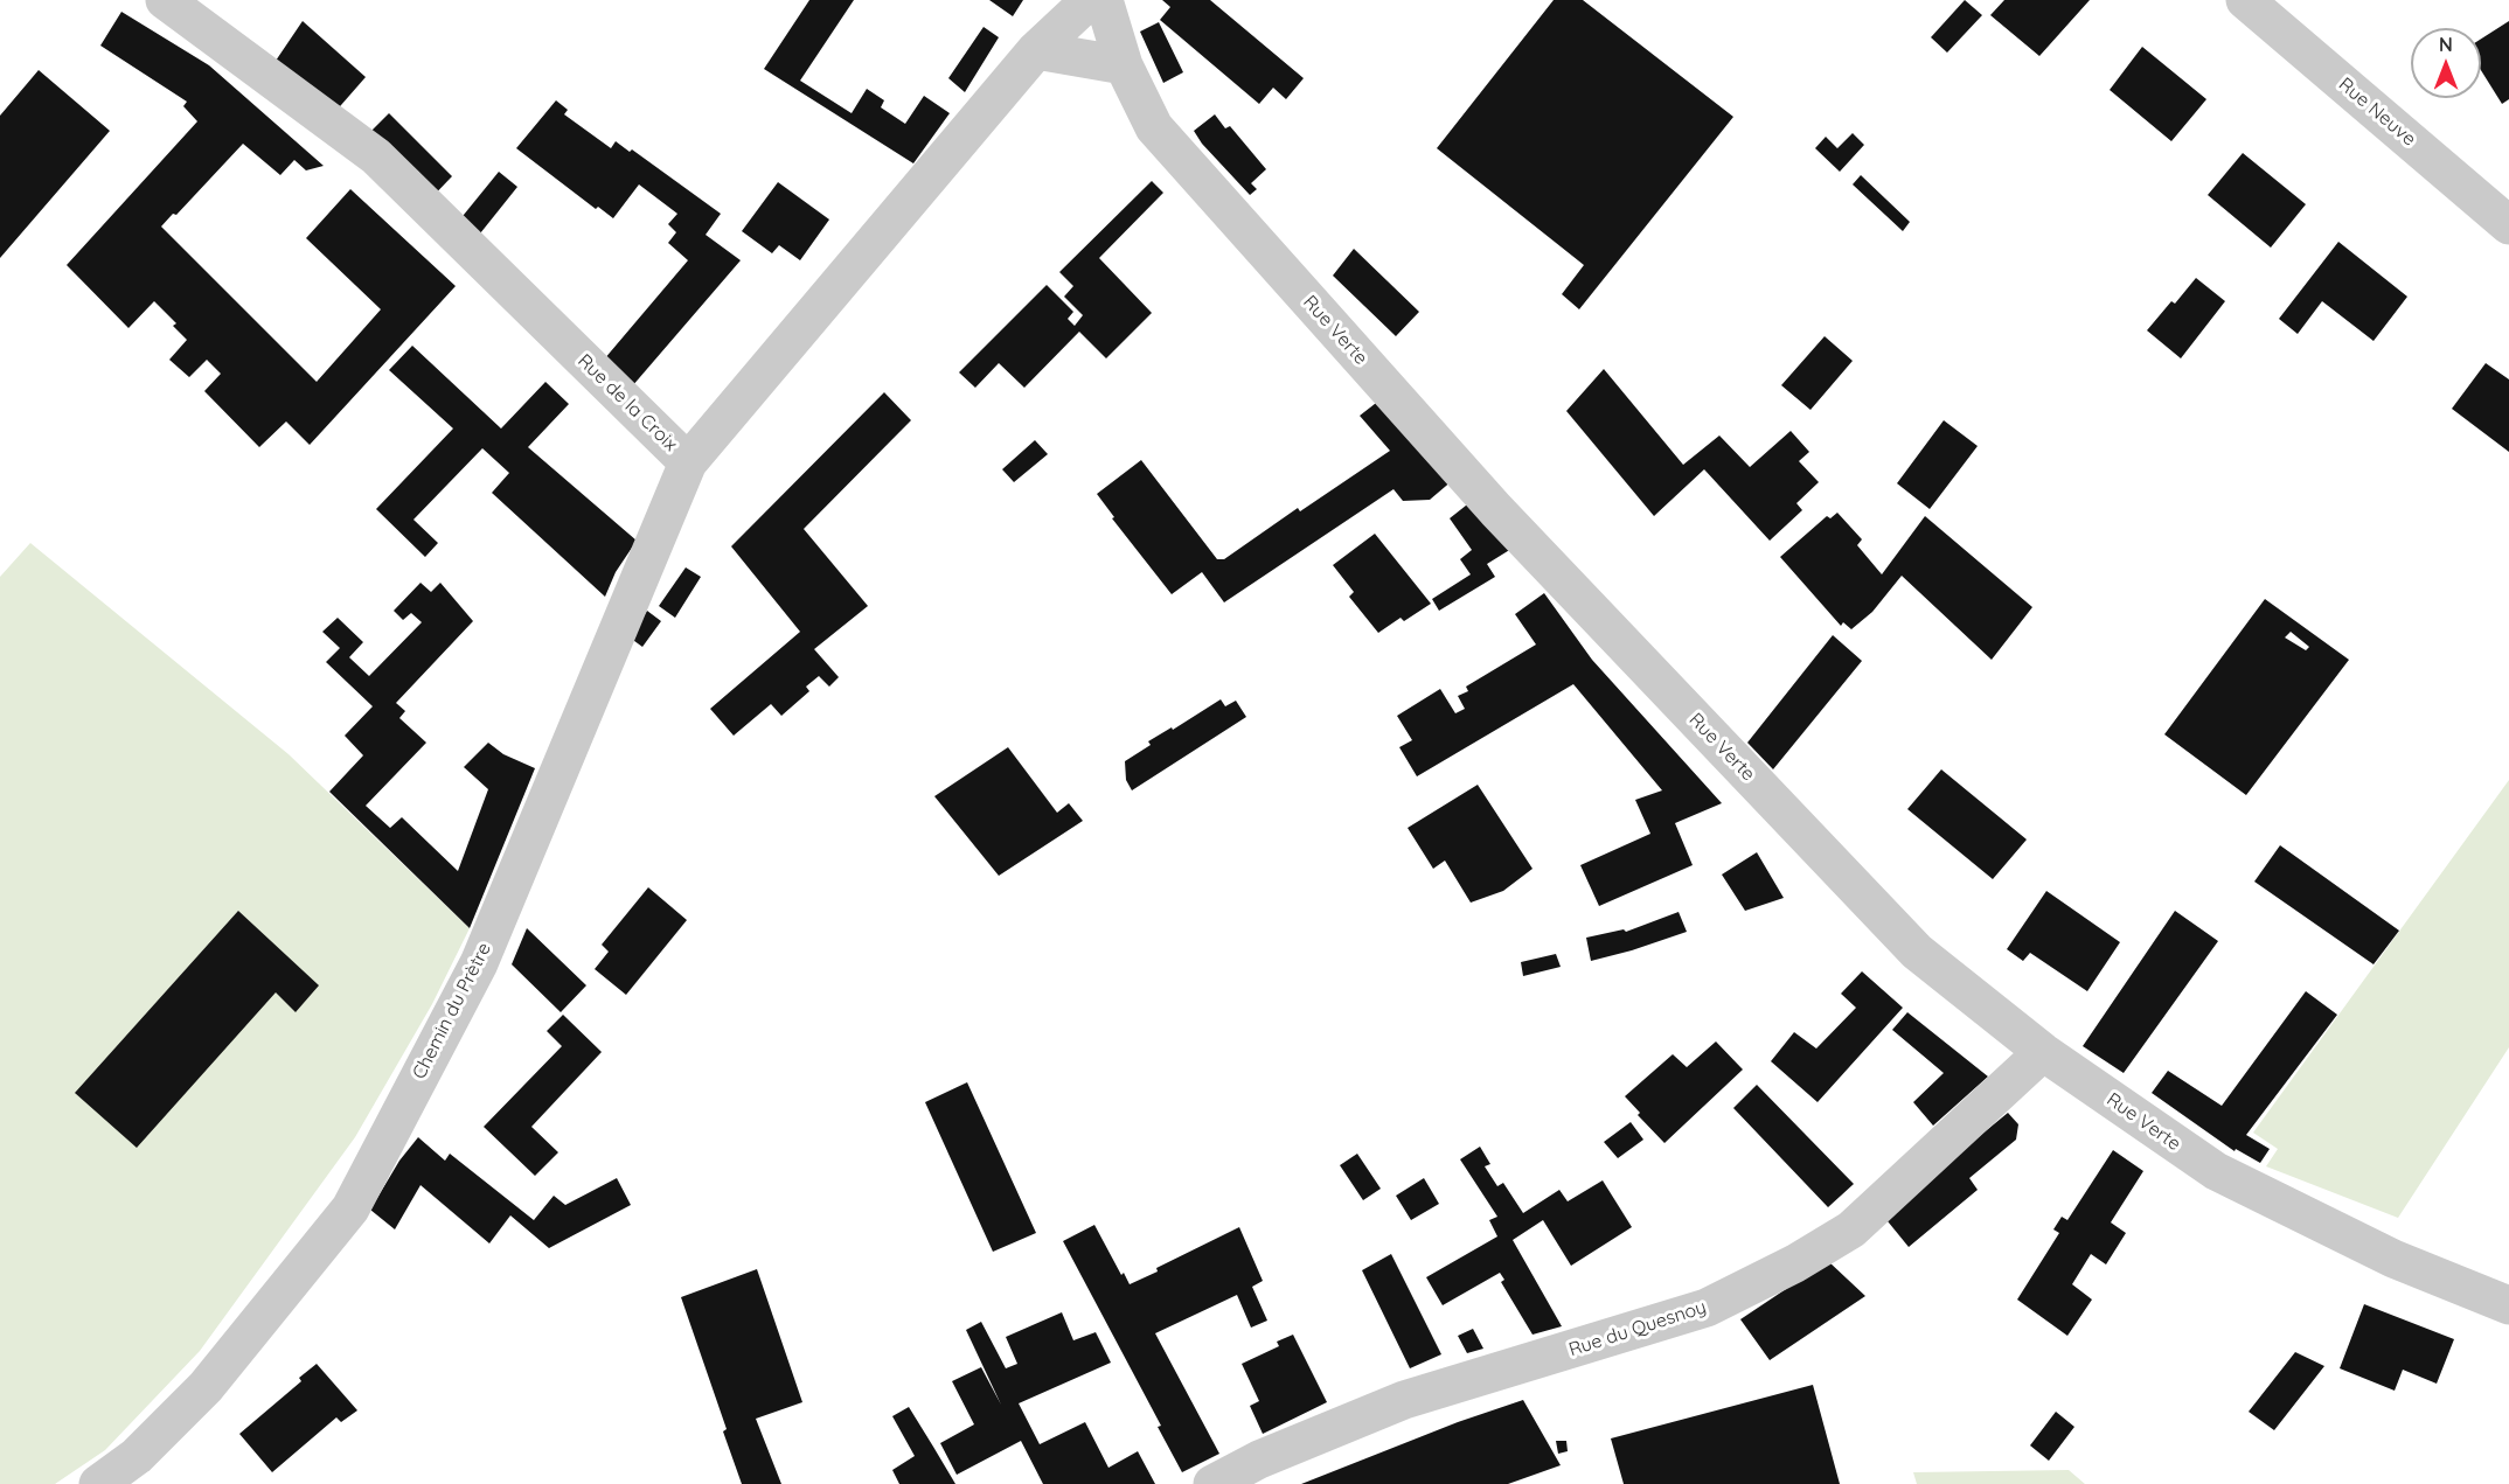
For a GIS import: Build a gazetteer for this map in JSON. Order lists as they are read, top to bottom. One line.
{"streets":{"street":["Rue Neuve","Rue Verte","Rue de la Croix","Chemin du Prètre","Rue du Quesnoy"]},"crossings":[["Rue Verte","Rue du Quesnoy"],["Rue de la Croix","Chemin du Prètre"]],"north":"top"}
